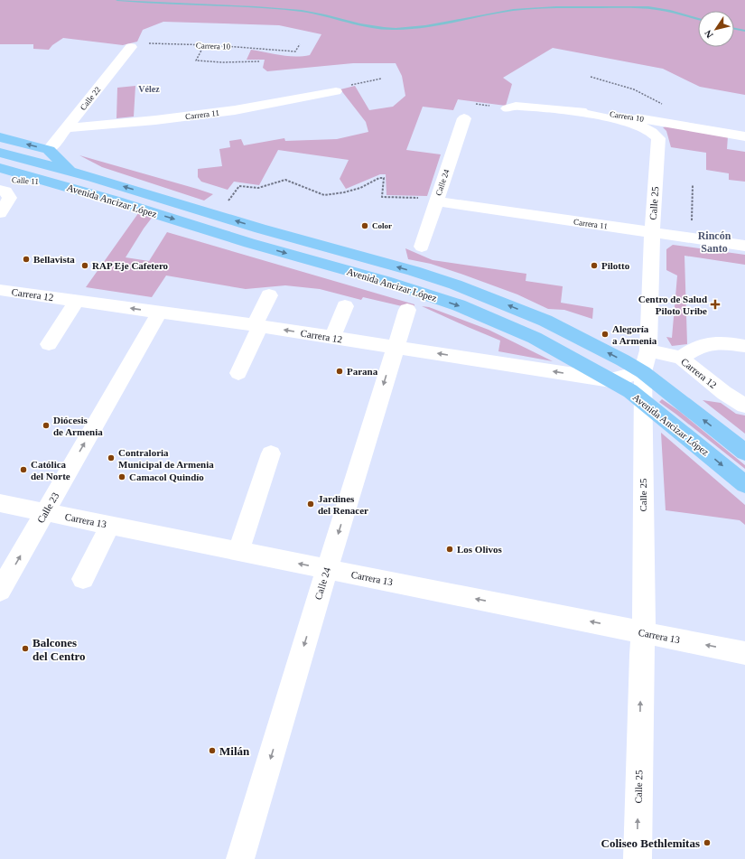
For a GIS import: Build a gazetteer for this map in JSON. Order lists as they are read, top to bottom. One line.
{"streets":{"main road":["Calle 11","Avenida Ancizar López"],"street":["Carrera 10","Calle 22","Carrera 11","Calle 24","Calle 25","Carrera 12","Calle 23","Carrera 13"]},"crossings":[["Carrera 10","Calle 22"],["Carrera 10","Calle 25"],["Calle 22","Carrera 11"],["Carrera 11","Calle 24"],["Carrera 11","Calle 25"],["Calle 11","Avenida Ancizar López"],["Calle 24","Carrera 12"],["Calle 24","Carrera 13"],["Avenida Ancizar López","Calle 25"],["Avenida Ancizar López","Carrera 12"],["Calle 25","Carrera 12"],["Calle 25","Carrera 13"],["Carrera 12","Calle 23"],["Calle 23","Carrera 13"]],"one_way":["Carrera 12","Carrera 13"],"districts":["Vélez","Rincón Santo"],"places":{"other":["Color","Bellavista","RAP Eje Cafetero","Pilotto","Alegoría a Armenia","Parana","Diócesis de Armenia","Contraloria Municipal de Armenia","Católica del Norte","Camacol Quindío","Jardines del Renacer","Los Olivos","Balcones del Centro","Milán","Coliseo Bethlemitas"],"health":["Centro de Salud Piloto Uribe"]},"north":"bottom left"}
